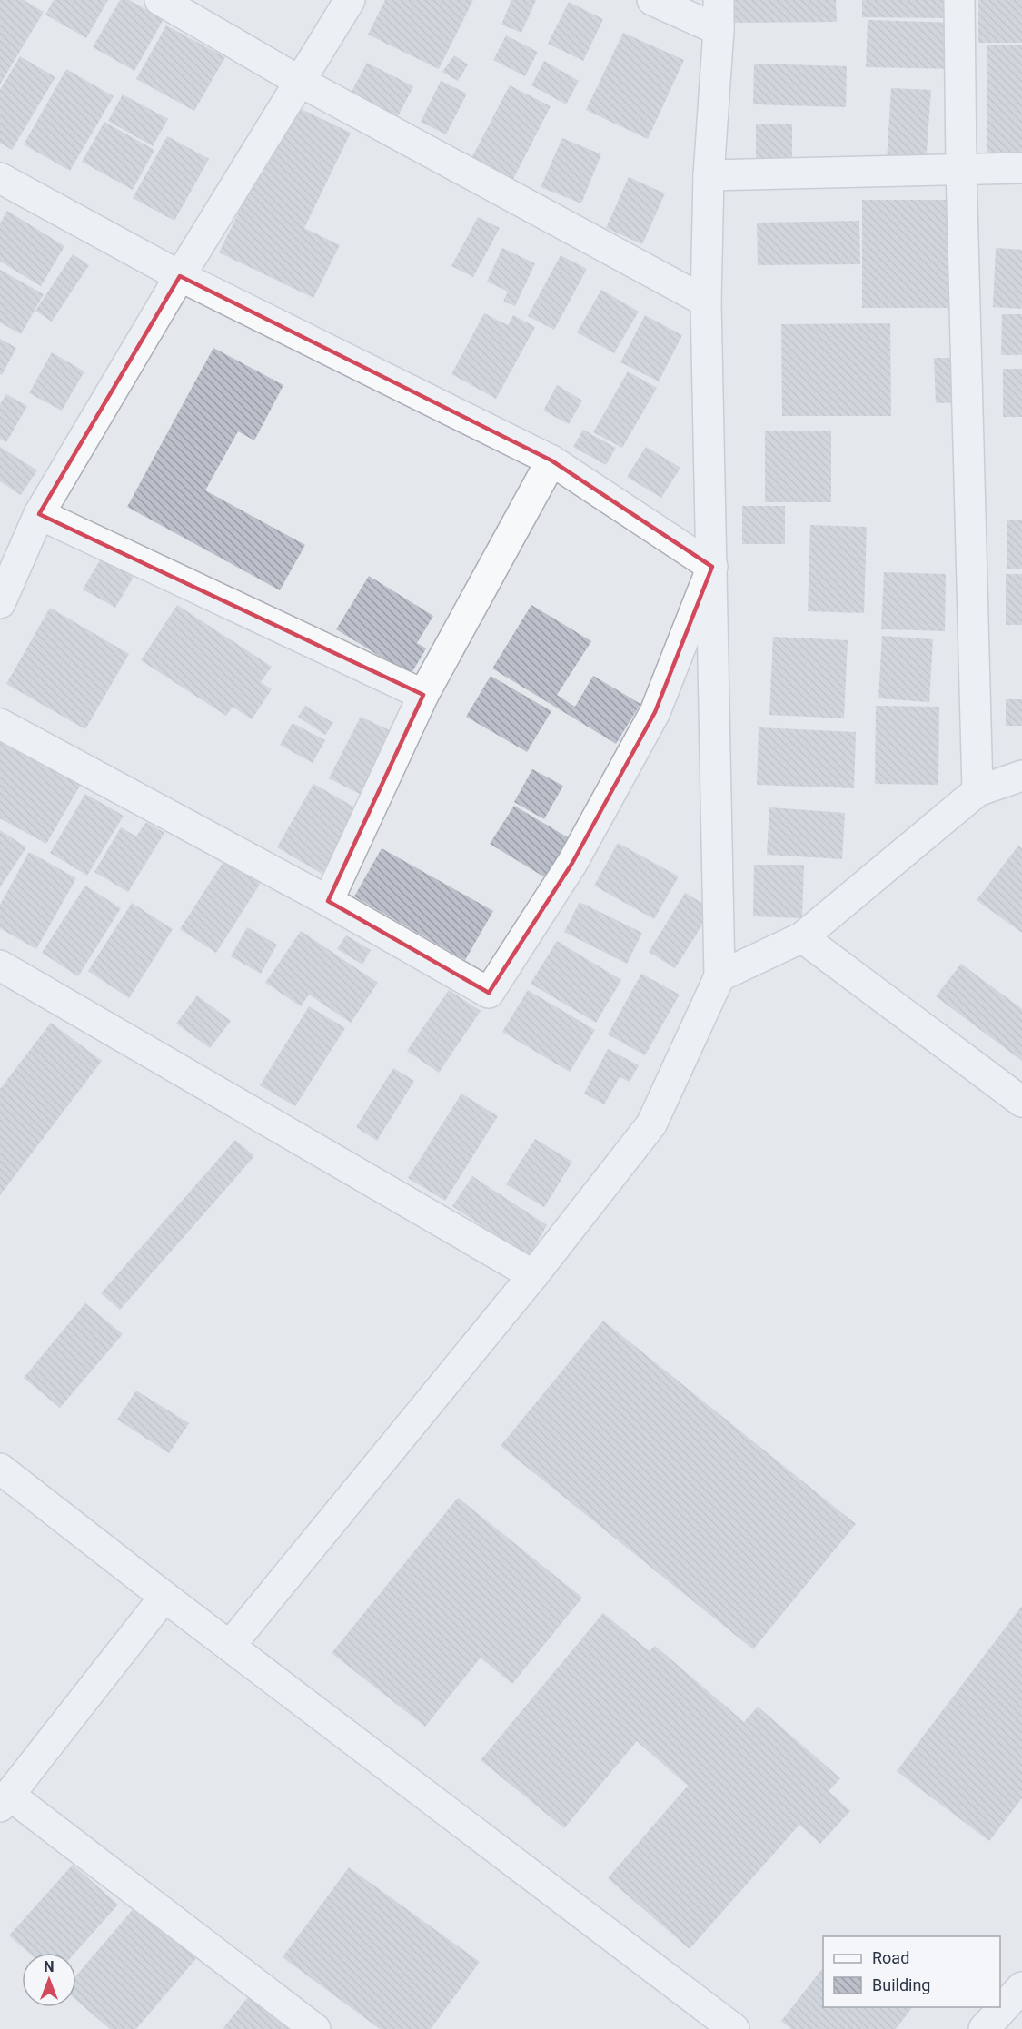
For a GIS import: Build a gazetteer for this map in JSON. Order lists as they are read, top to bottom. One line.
{"legend":["Road","Building"],"north":"top"}
